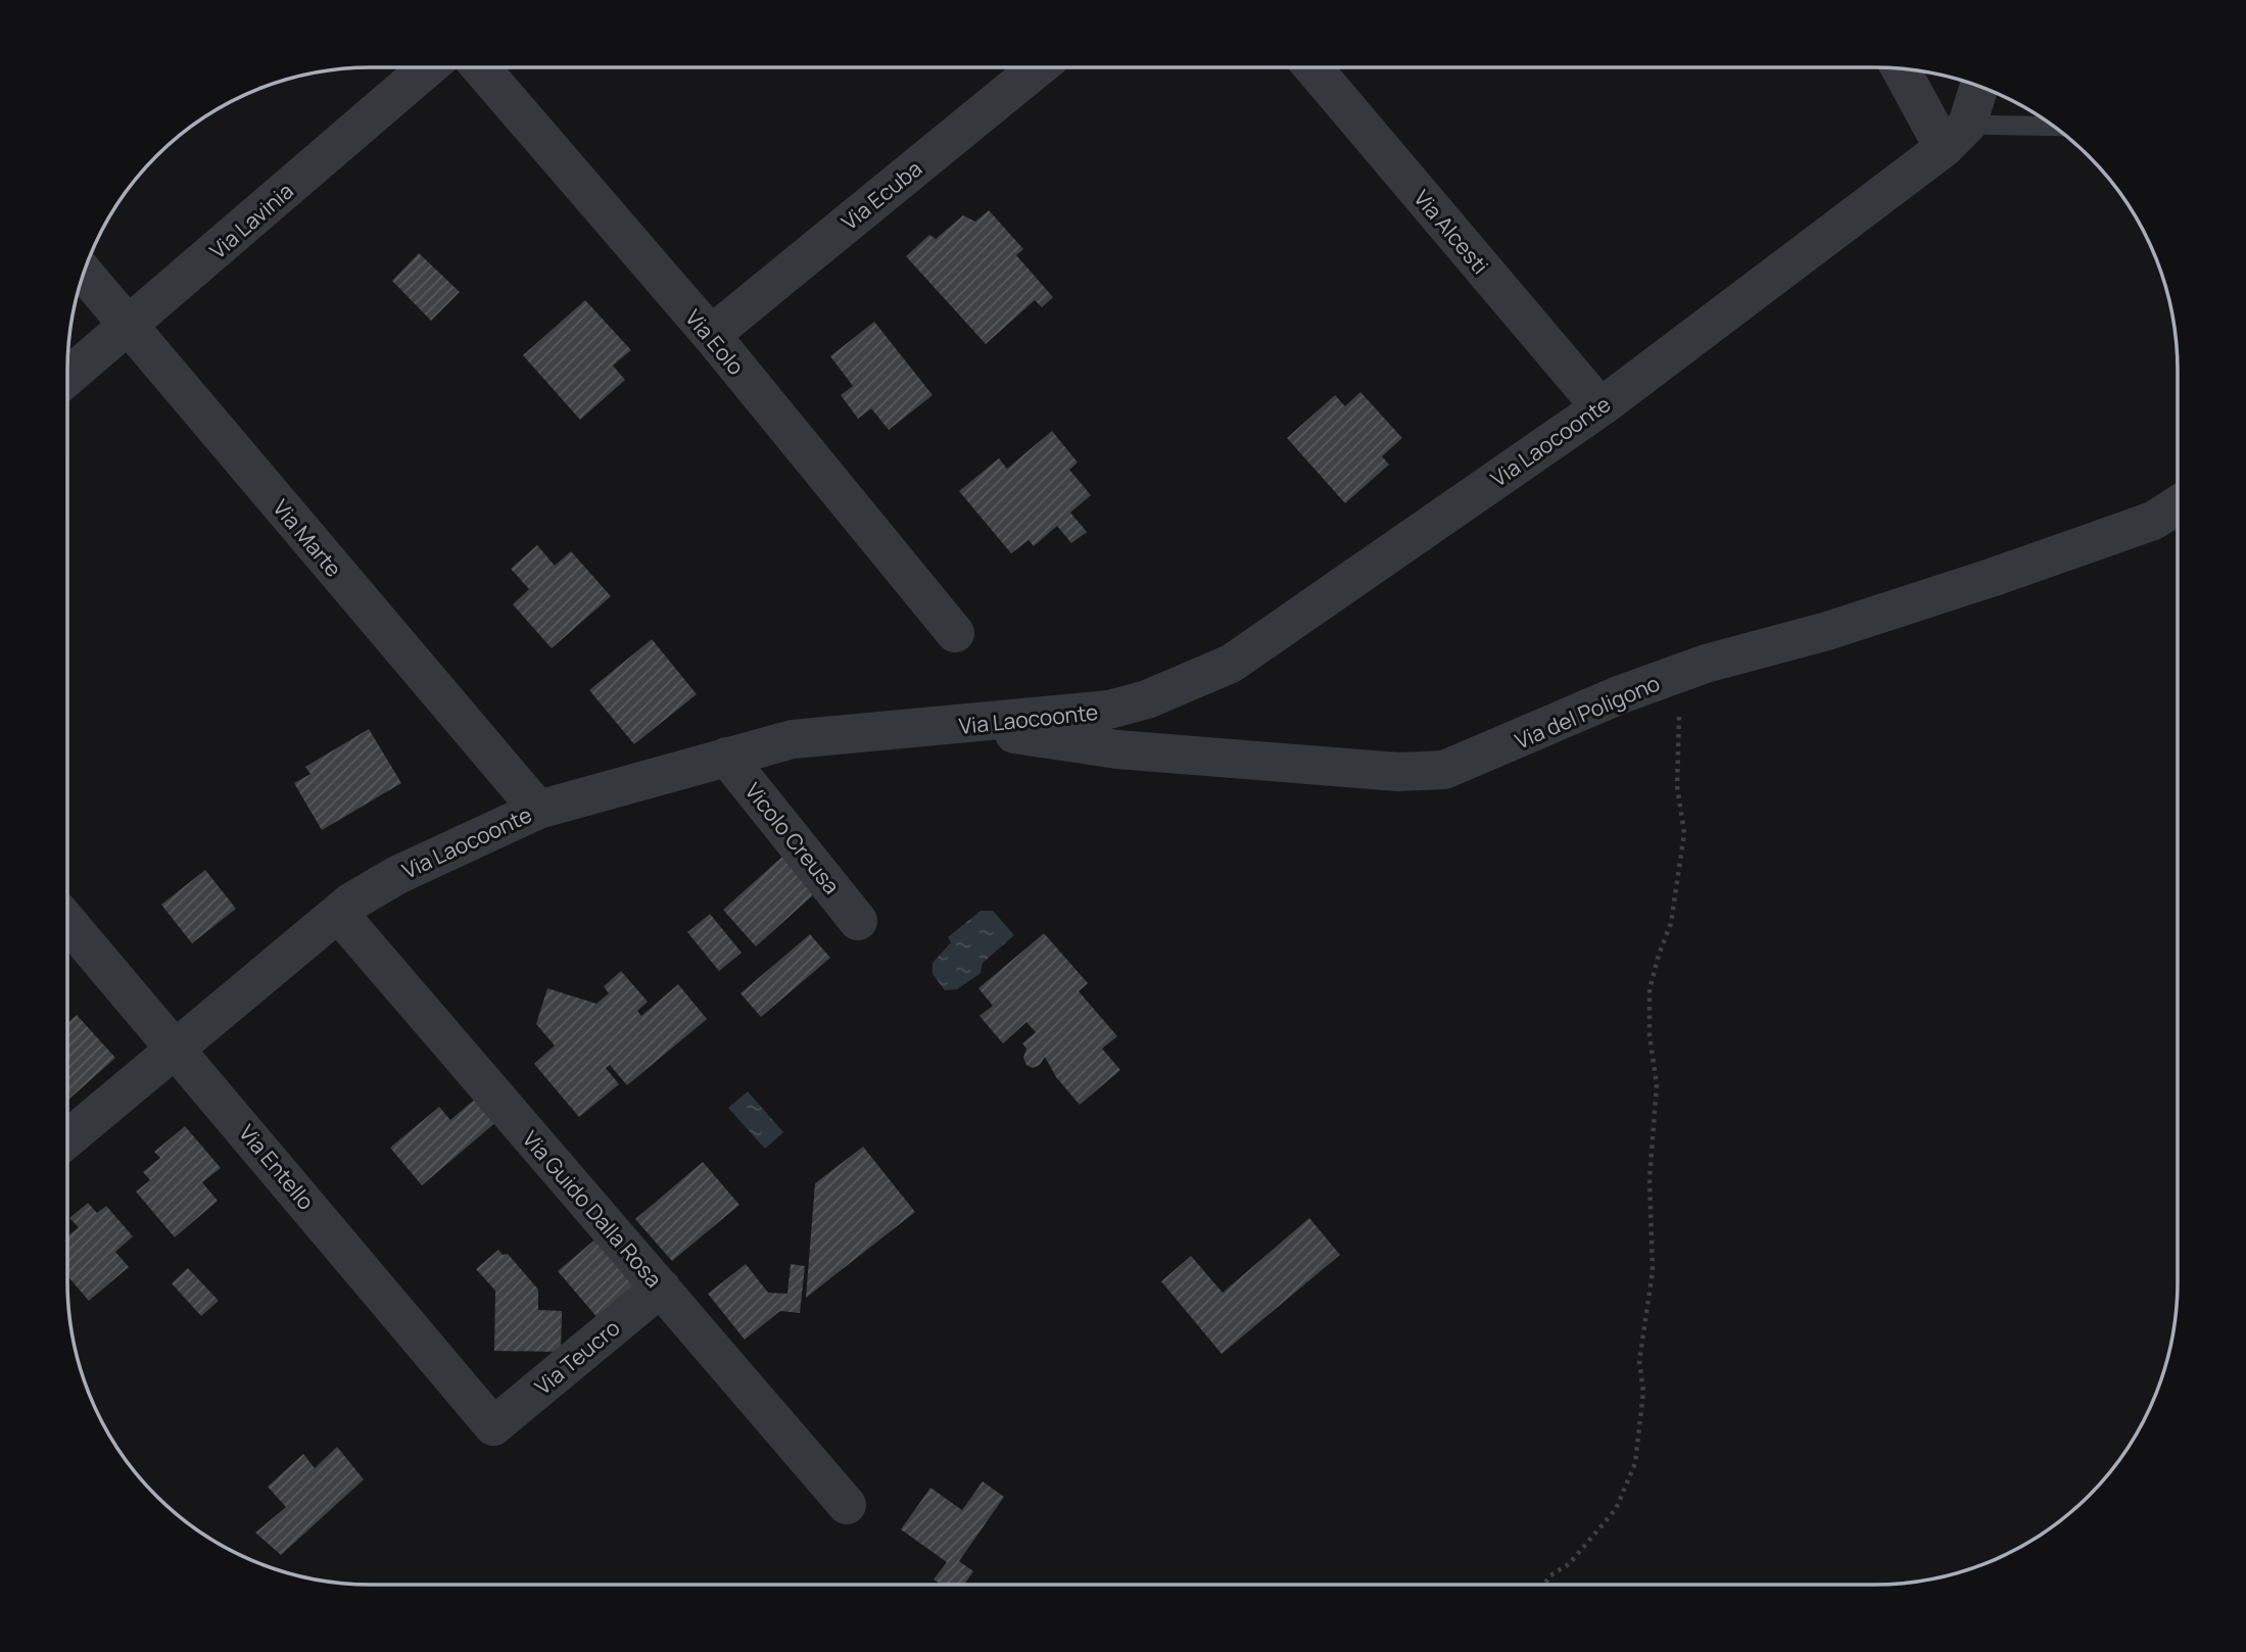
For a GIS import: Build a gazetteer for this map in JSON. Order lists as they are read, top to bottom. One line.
{"streets":{"street":["Via Ecuba","Via Lavinia","Via Alcesti","Via Eolo","Via Laocoonte","Via Marte","Via del Poligono","Vicolo Creusa","Via Entello","Via Guido Dalla Rosa","Via Teucro"]},"crossings":[["Via Ecuba","Via Eolo"],["Via Lavinia","Via Marte"],["Via Alcesti","Via Laocoonte"],["Via Laocoonte","Via Marte"],["Via Laocoonte","Via del Poligono"],["Via Laocoonte","Vicolo Creusa"],["Via Laocoonte","Via Entello"],["Via Laocoonte","Via Guido Dalla Rosa"],["Via Entello","Via Teucro"],["Via Guido Dalla Rosa","Via Teucro"]]}
